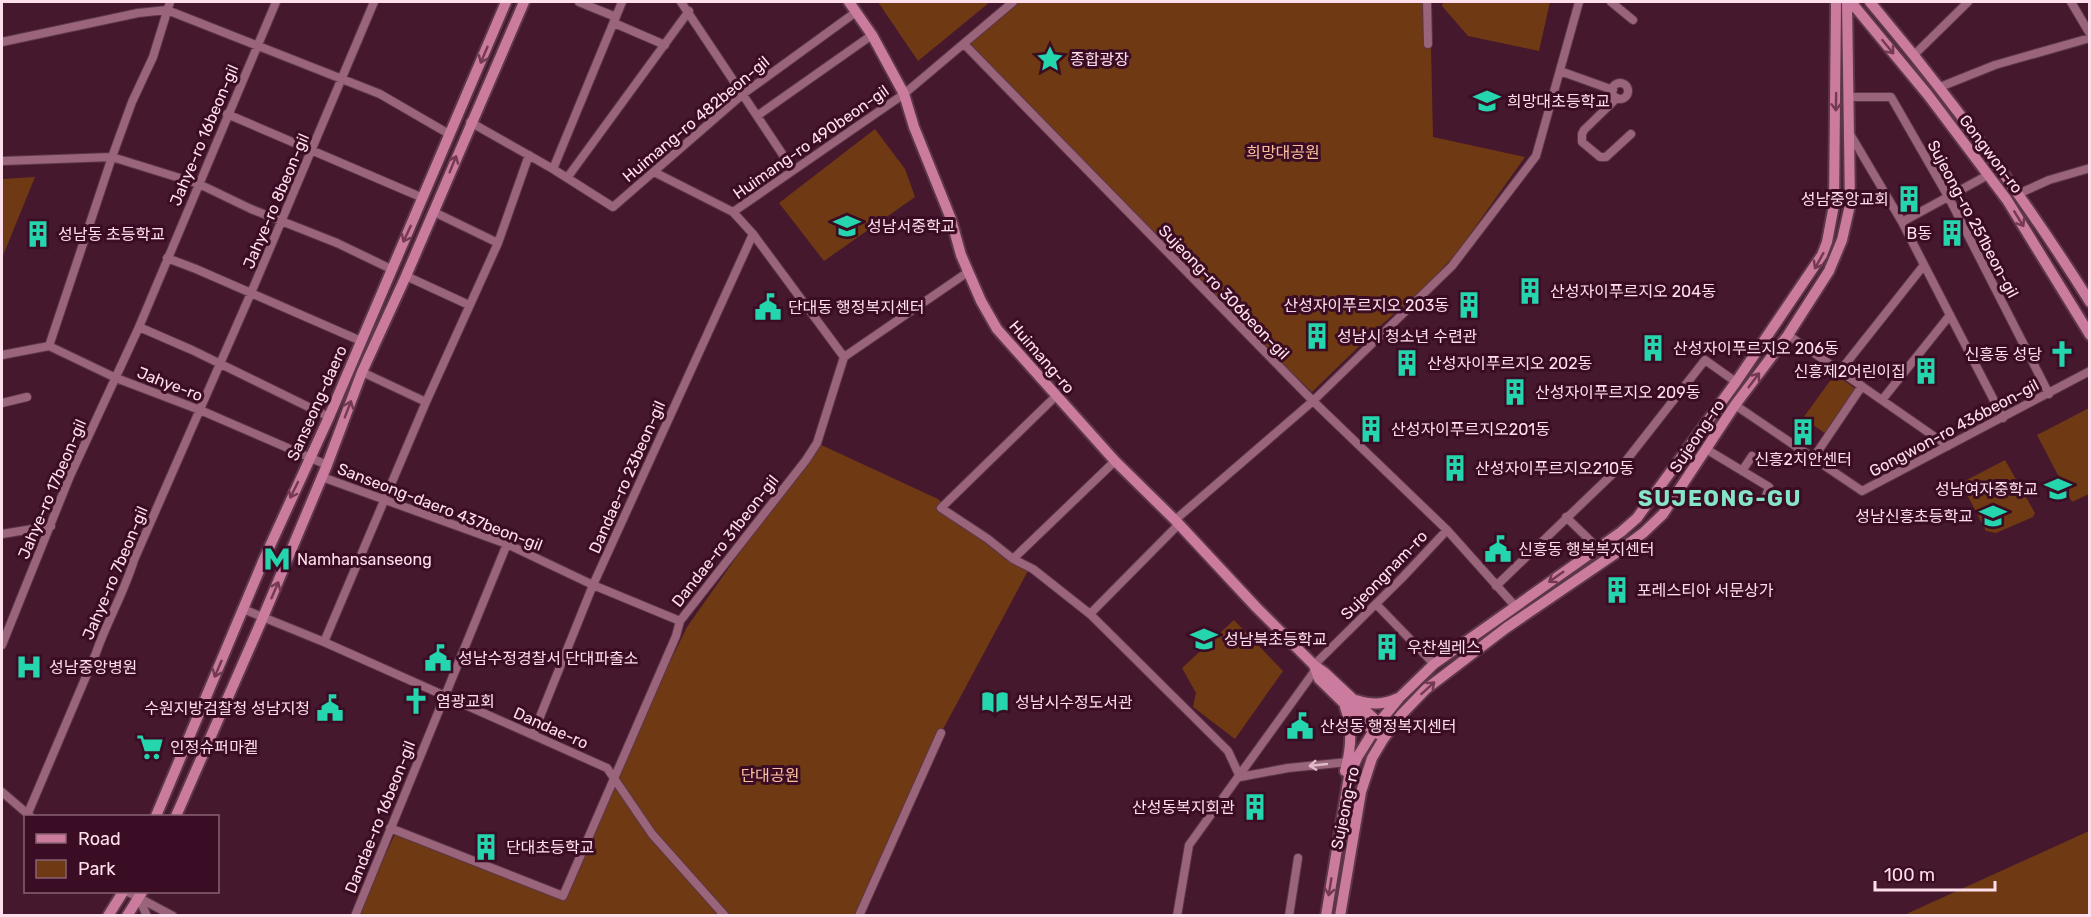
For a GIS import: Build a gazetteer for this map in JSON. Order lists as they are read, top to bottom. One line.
{"streets":{"main road":["Gongwon-ro","Huimang-ro","Sanseong-daero","Sujeong-ro"],"street":["Huimang-ro 482beon-gil","Jahye-ro 16beon-gil","Huimang-ro 490beon-gil","Jahye-ro 8beon-gil","Sujeong-ro 251beon-gil","Sujeong-ro 306beon-gil","Jahye-ro","Gongwon-ro 436beon-gil","Dandae-ro 23beon-gil","Jahye-ro 17beon-gil","Sanseong-daero 437beon-gil","Dandae-ro 31beon-gil","Jahye-ro 7beon-gil","Sujeongnam-ro","Dandae-ro","Dandae-ro 16beon-gil"]},"crossings":[["Huimang-ro 482beon-gil","Huimang-ro"],["Jahye-ro 16beon-gil","Jahye-ro"],["Jahye-ro 16beon-gil","Jahye-ro 17beon-gil"],["Huimang-ro 490beon-gil","Sujeong-ro 306beon-gil"],["Huimang-ro 490beon-gil","Huimang-ro"],["Gongwon-ro","Sujeong-ro"],["Jahye-ro 8beon-gil","Jahye-ro"],["Jahye-ro 8beon-gil","Jahye-ro 7beon-gil"],["Sujeong-ro 251beon-gil","Gongwon-ro 436beon-gil"],["Sujeong-ro 251beon-gil","Sujeong-ro"],["Sujeong-ro 306beon-gil","Sujeong-ro"],["Sujeong-ro 306beon-gil","Sujeongnam-ro"],["Huimang-ro","Sujeong-ro"],["Huimang-ro","Sujeongnam-ro"],["Jahye-ro","Sanseong-daero"],["Jahye-ro","Jahye-ro 17beon-gil"],["Jahye-ro","Jahye-ro 7beon-gil"],["Sanseong-daero","Sanseong-daero 437beon-gil"],["Sanseong-daero","Dandae-ro"],["Dandae-ro 23beon-gil","Sanseong-daero 437beon-gil"],["Dandae-ro 23beon-gil","Dandae-ro"],["Sanseong-daero 437beon-gil","Dandae-ro 31beon-gil"],["Sanseong-daero 437beon-gil","Dandae-ro 16beon-gil"],["Dandae-ro 31beon-gil","Dandae-ro"],["Dandae-ro 31beon-gil","Dandae-ro 16beon-gil"],["Dandae-ro","Dandae-ro 16beon-gil"]],"districts":["SUJEONG-GU"],"parks":["희망대공원","단대공원"],"places":{"place":["종합광장"],"school or university":["희망대초등학교","성남서중학교","성남여자중학교","성남신흥초등학교","성남북초등학교"],"building":["성남중앙교회","B동","성남동 초등학교","산성자이푸르지오 204동","산성자이푸르지오 203동","성남시 청소년 수련관","산성자이푸르지오 206동","산성자이푸르지오 202동","신흥제2어린이집","산성자이푸르지오 209동","산성자이푸르지오201동","신흥2치안센터","산성자이푸르지오210동","포레스티아 서문상가","우찬셀레스","산성동복지회관","단대초등학교"],"public building":["단대동 행정복지센터","신흥동 행복복지센터","성남수정경찰서 단대파출소","수원지방검찰청 성남지청","산성동 행정복지센터"],"church":["신흥동 성당","염광교회"],"metro station":["Namhansanseong"],"hospital":["성남중앙병원"],"library":["성남시수정도서관"],"supermarket":["인정슈퍼마켙"]},"legend":["Road","Park"],"scale_bar":"100 m"}
